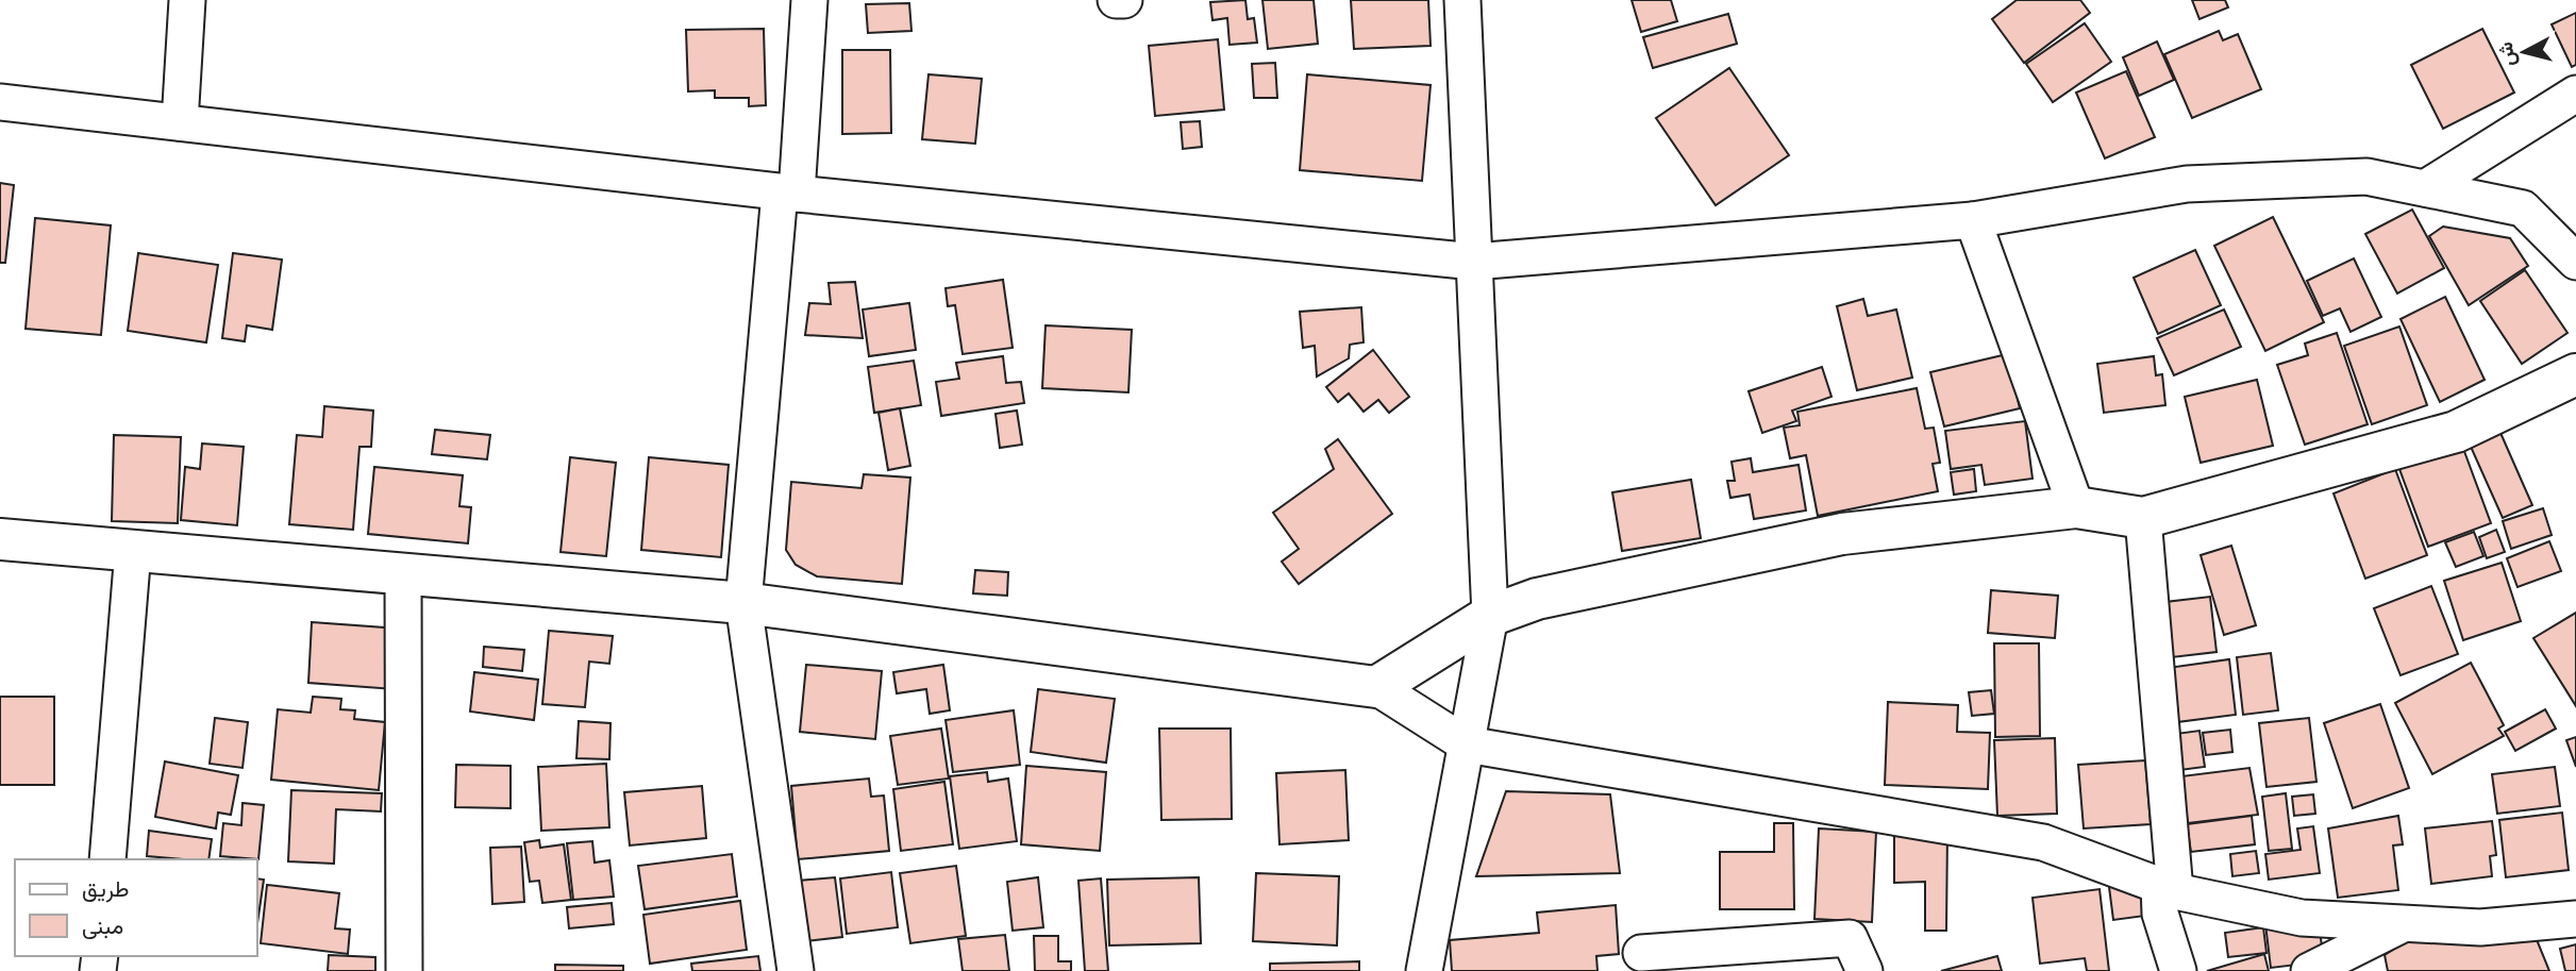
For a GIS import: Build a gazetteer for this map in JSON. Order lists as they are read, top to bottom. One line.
{"legend":["طريق","مبنى"],"north":"left"}
